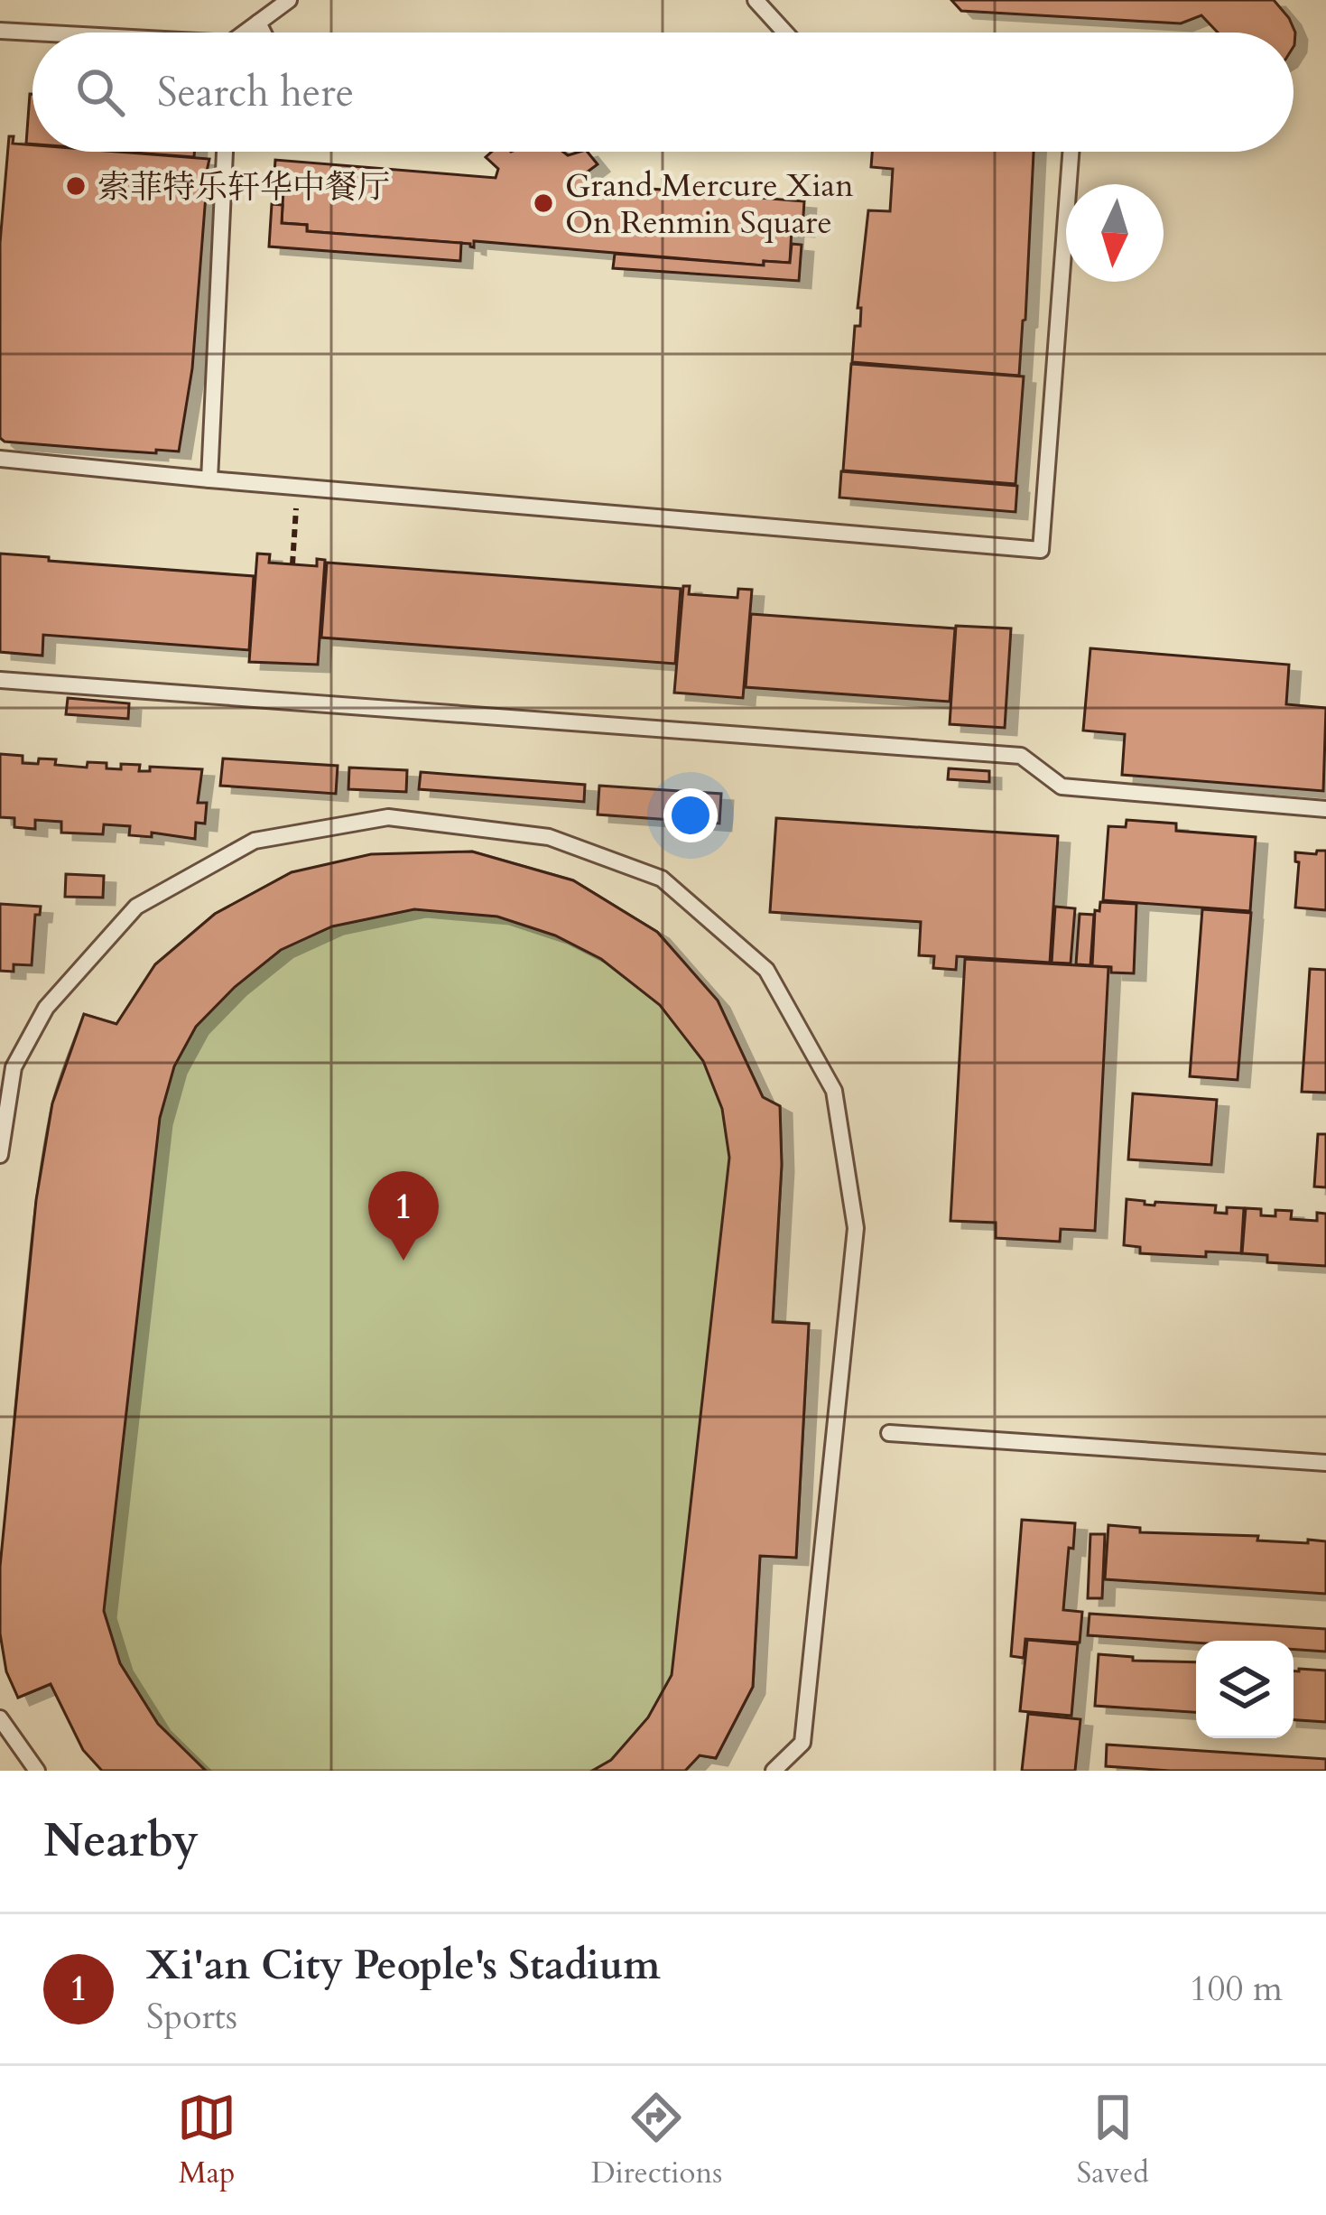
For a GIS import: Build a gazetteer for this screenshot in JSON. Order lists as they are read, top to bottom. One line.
{"places":["索菲特乐轩华中餐厅","Grand Mercure Xian On Renmin Square"],"north":"bottom","page":{"search":"Search here","pins":"1","heading":"Nearby","list":[{"mark":"1","name":"Xi'an City People's Stadium","note":"Sports","value":"100 m"}],"nav":["Map","Directions","Saved"]}}
